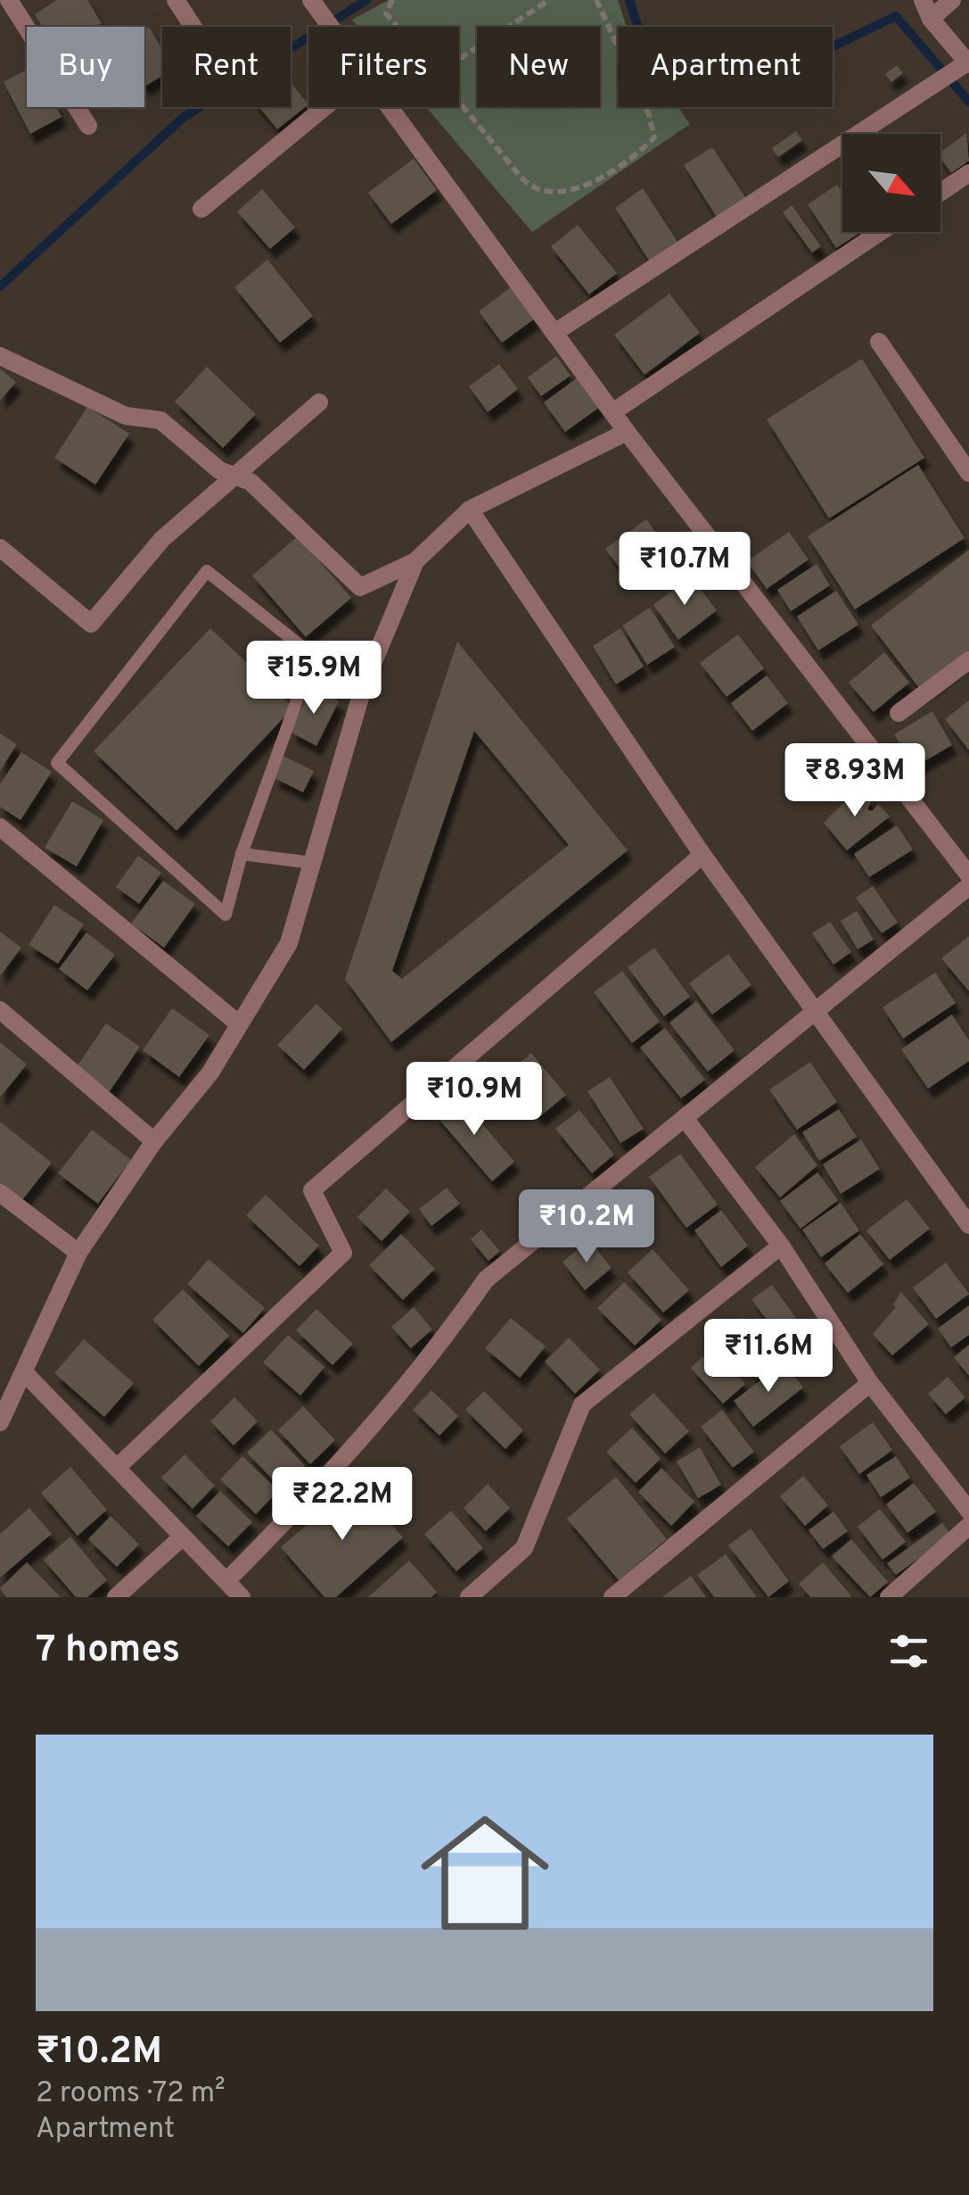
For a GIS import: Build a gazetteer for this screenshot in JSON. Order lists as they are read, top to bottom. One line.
{"north":"bottom right","page":{"chip":["Buy","Rent","Filters","New","Apartment"],"price":["₹10.7M","₹15.9M","₹8.93M","₹10.9M","₹10.2M","₹11.6M","₹22.2M"],"heading":"7 homes","list":[{"name":"₹10.2M","note":"2 rooms · 72 m² · Apartment"}]}}
